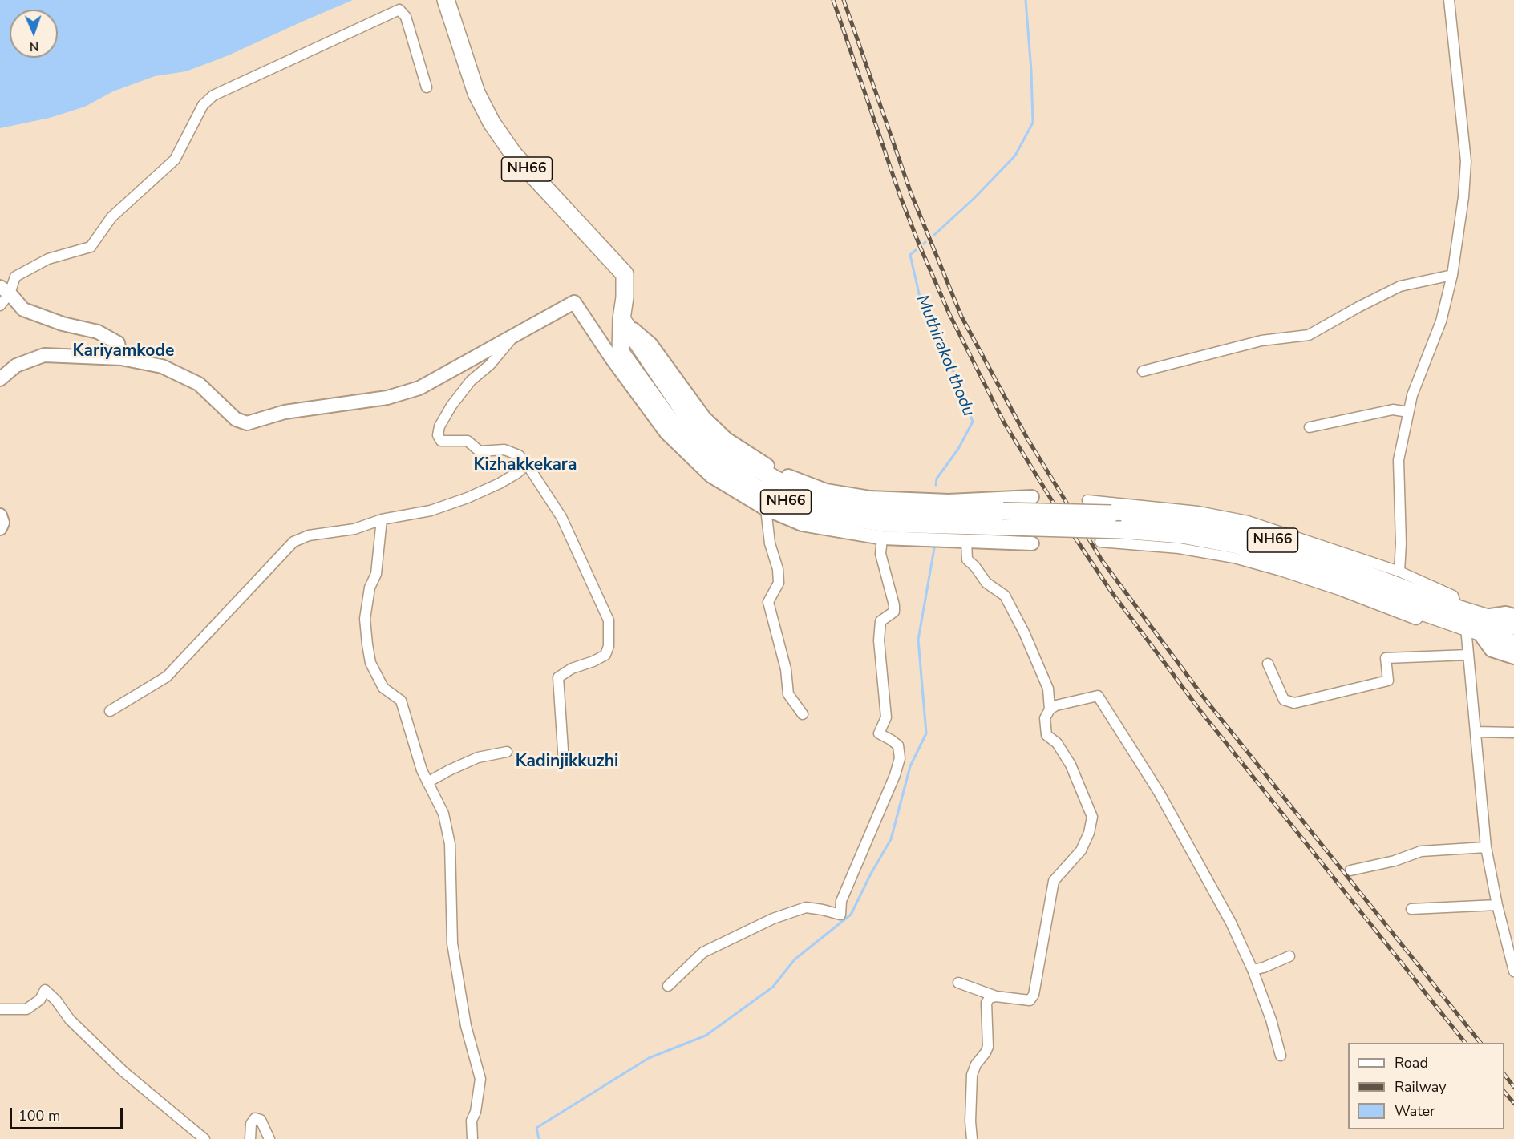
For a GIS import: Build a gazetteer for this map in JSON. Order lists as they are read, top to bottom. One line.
{"streets":{"highway":["NH66"]},"districts":["Kariyamkode","Kizhakkekara","Kadinjikkuzhi"],"water":["Muthirakol thodu"],"legend":["Road","Railway","Water"],"scale_bar":"100 m","north":"bottom"}
